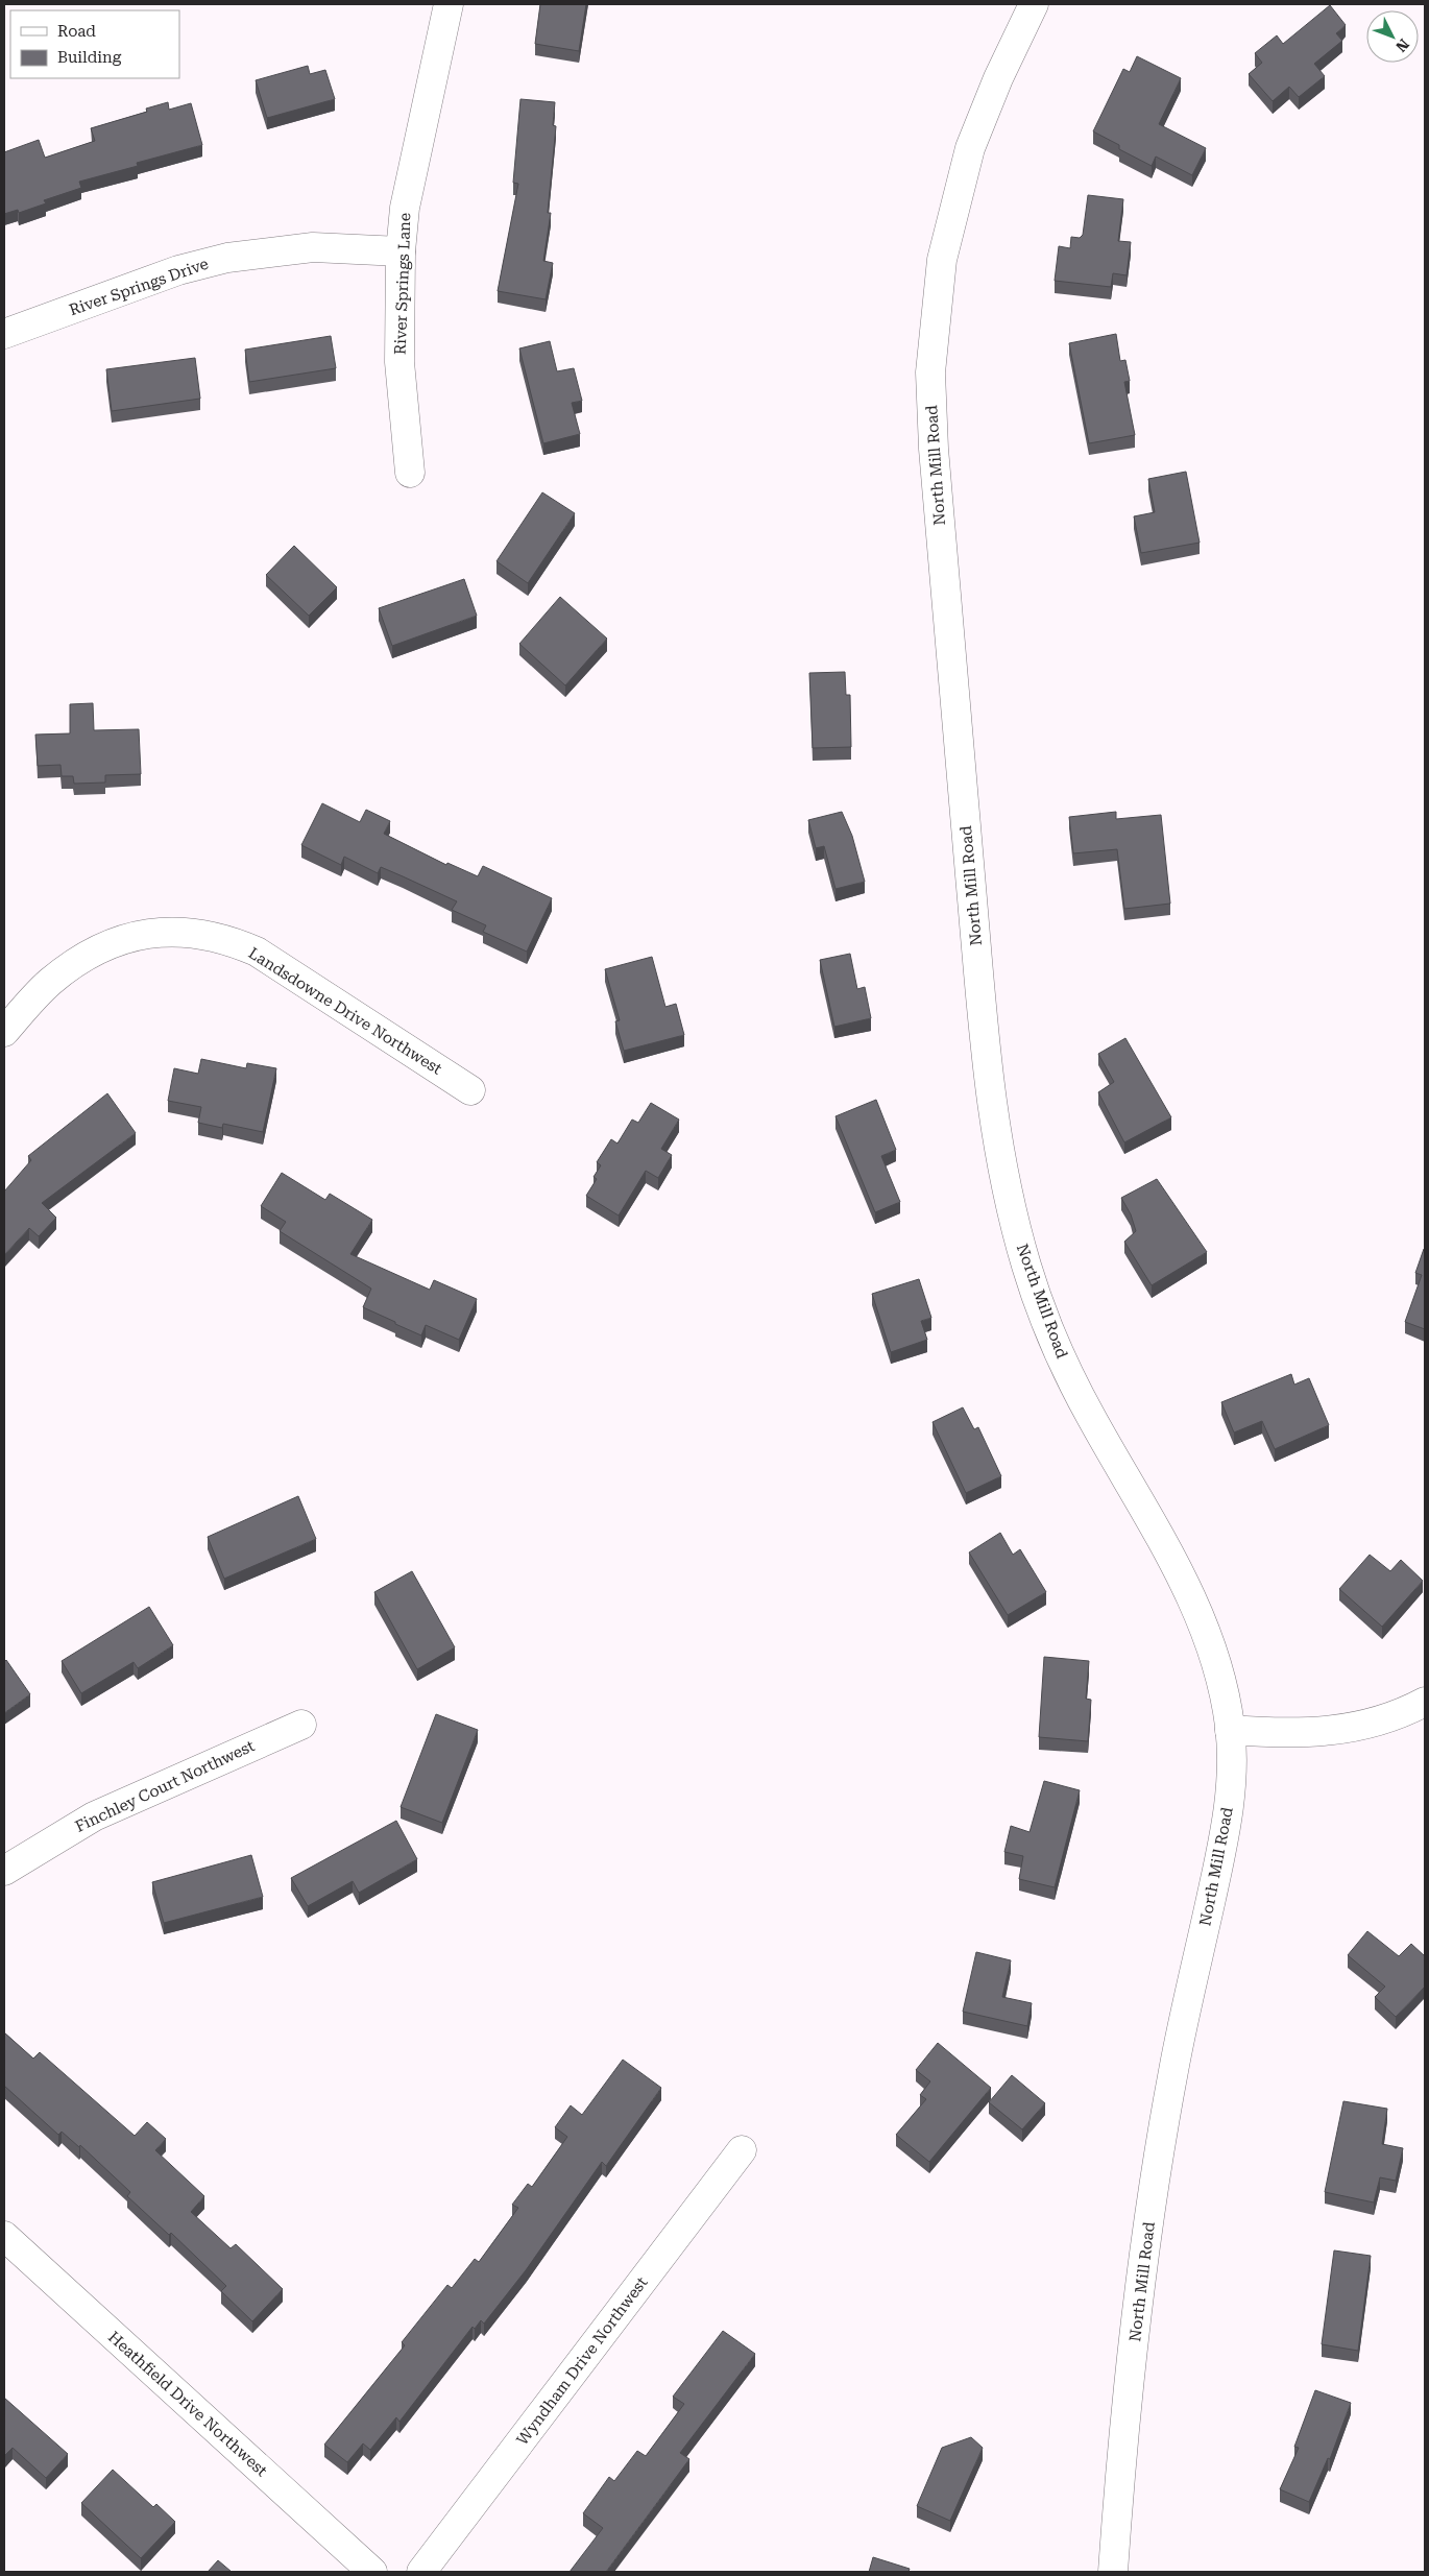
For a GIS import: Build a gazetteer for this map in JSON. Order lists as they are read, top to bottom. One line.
{"streets":{"street":["River Springs Lane","River Springs Drive","North Mill Road","Landsdowne Drive Northwest","Finchley Court Northwest","Wyndham Drive Northwest","Heathfield Drive Northwest"]},"crossings":[["River Springs Lane","River Springs Drive"]],"legend":["Road","Building"],"north":"bottom right"}
